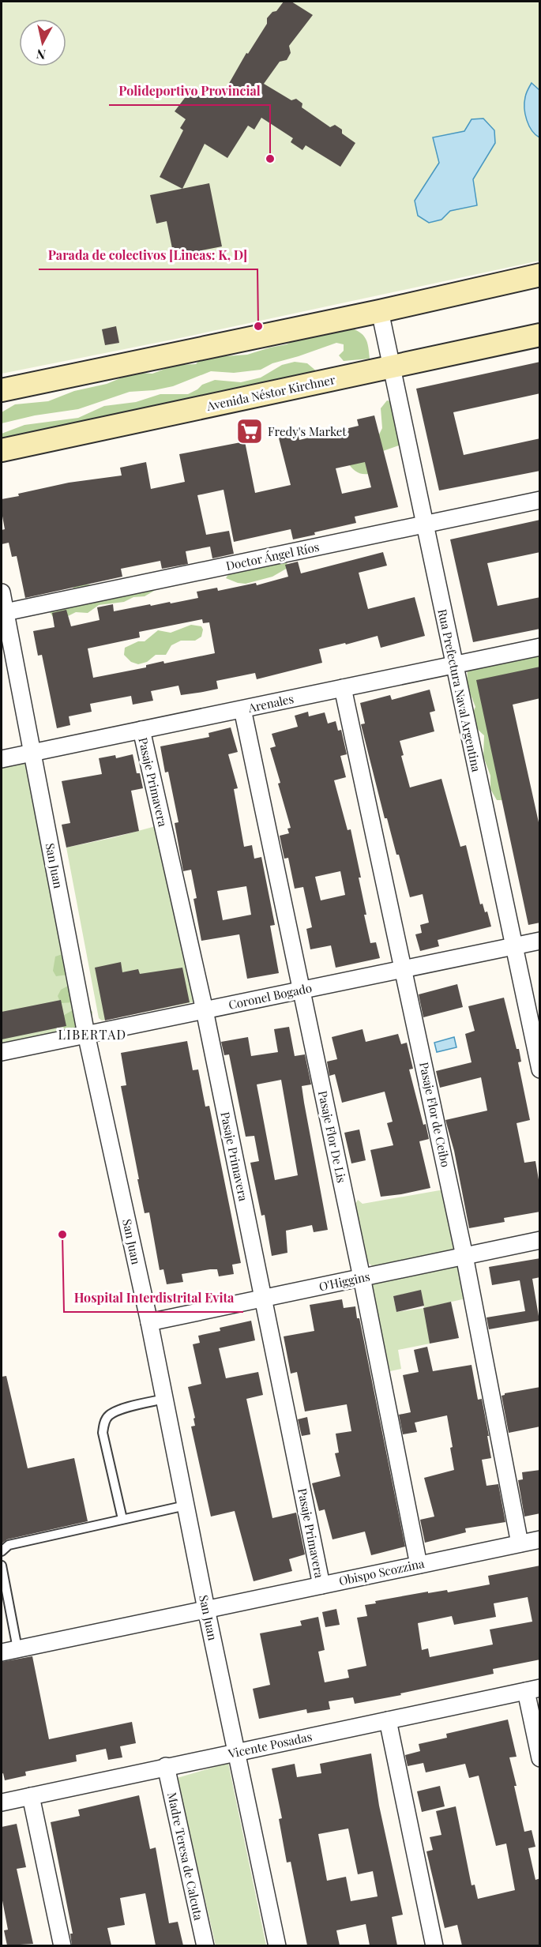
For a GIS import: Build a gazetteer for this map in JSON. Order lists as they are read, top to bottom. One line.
{"streets":{"main road":["Avenida Néstor Kirchner"],"street":["Doctor Ángel Ríos","Rua Prefectura Naval Argentina","Arenales","Pasaje Primavera","San Juan","Coronel Bogado","Pasaje Flor de Ceibo","Pasaje Flor De Lis","O'Higgins","Obispo Scozzina","Vicente Posadas","Madre Teresa de Calcuta"]},"crossings":[["Avenida Néstor Kirchner","Rua Prefectura Naval Argentina"],["Doctor Ángel Ríos","Rua Prefectura Naval Argentina"],["Doctor Ángel Ríos","San Juan"],["Rua Prefectura Naval Argentina","Arenales"],["Rua Prefectura Naval Argentina","Coronel Bogado"],["Arenales","Pasaje Primavera"],["Arenales","San Juan"],["Arenales","Pasaje Flor de Ceibo"],["Arenales","Pasaje Flor De Lis"],["Pasaje Primavera","Coronel Bogado"],["Pasaje Primavera","O'Higgins"],["Pasaje Primavera","Obispo Scozzina"],["San Juan","Coronel Bogado"],["San Juan","O'Higgins"],["San Juan","Obispo Scozzina"],["San Juan","Vicente Posadas"],["Coronel Bogado","Pasaje Flor de Ceibo"],["Coronel Bogado","Pasaje Flor De Lis"],["Pasaje Flor de Ceibo","O'Higgins"],["Pasaje Flor de Ceibo","Obispo Scozzina"],["Pasaje Flor De Lis","O'Higgins"],["Pasaje Flor De Lis","Obispo Scozzina"],["Vicente Posadas","Madre Teresa de Calcuta"]],"districts":["LIBERTAD"],"places":{"other":["Polideportivo Provincial","Parada de colectivos [Lineas: K, D]","Hospital Interdistrital Evita"],"supermarket":["Fredy's Market"]},"north":"bottom"}
